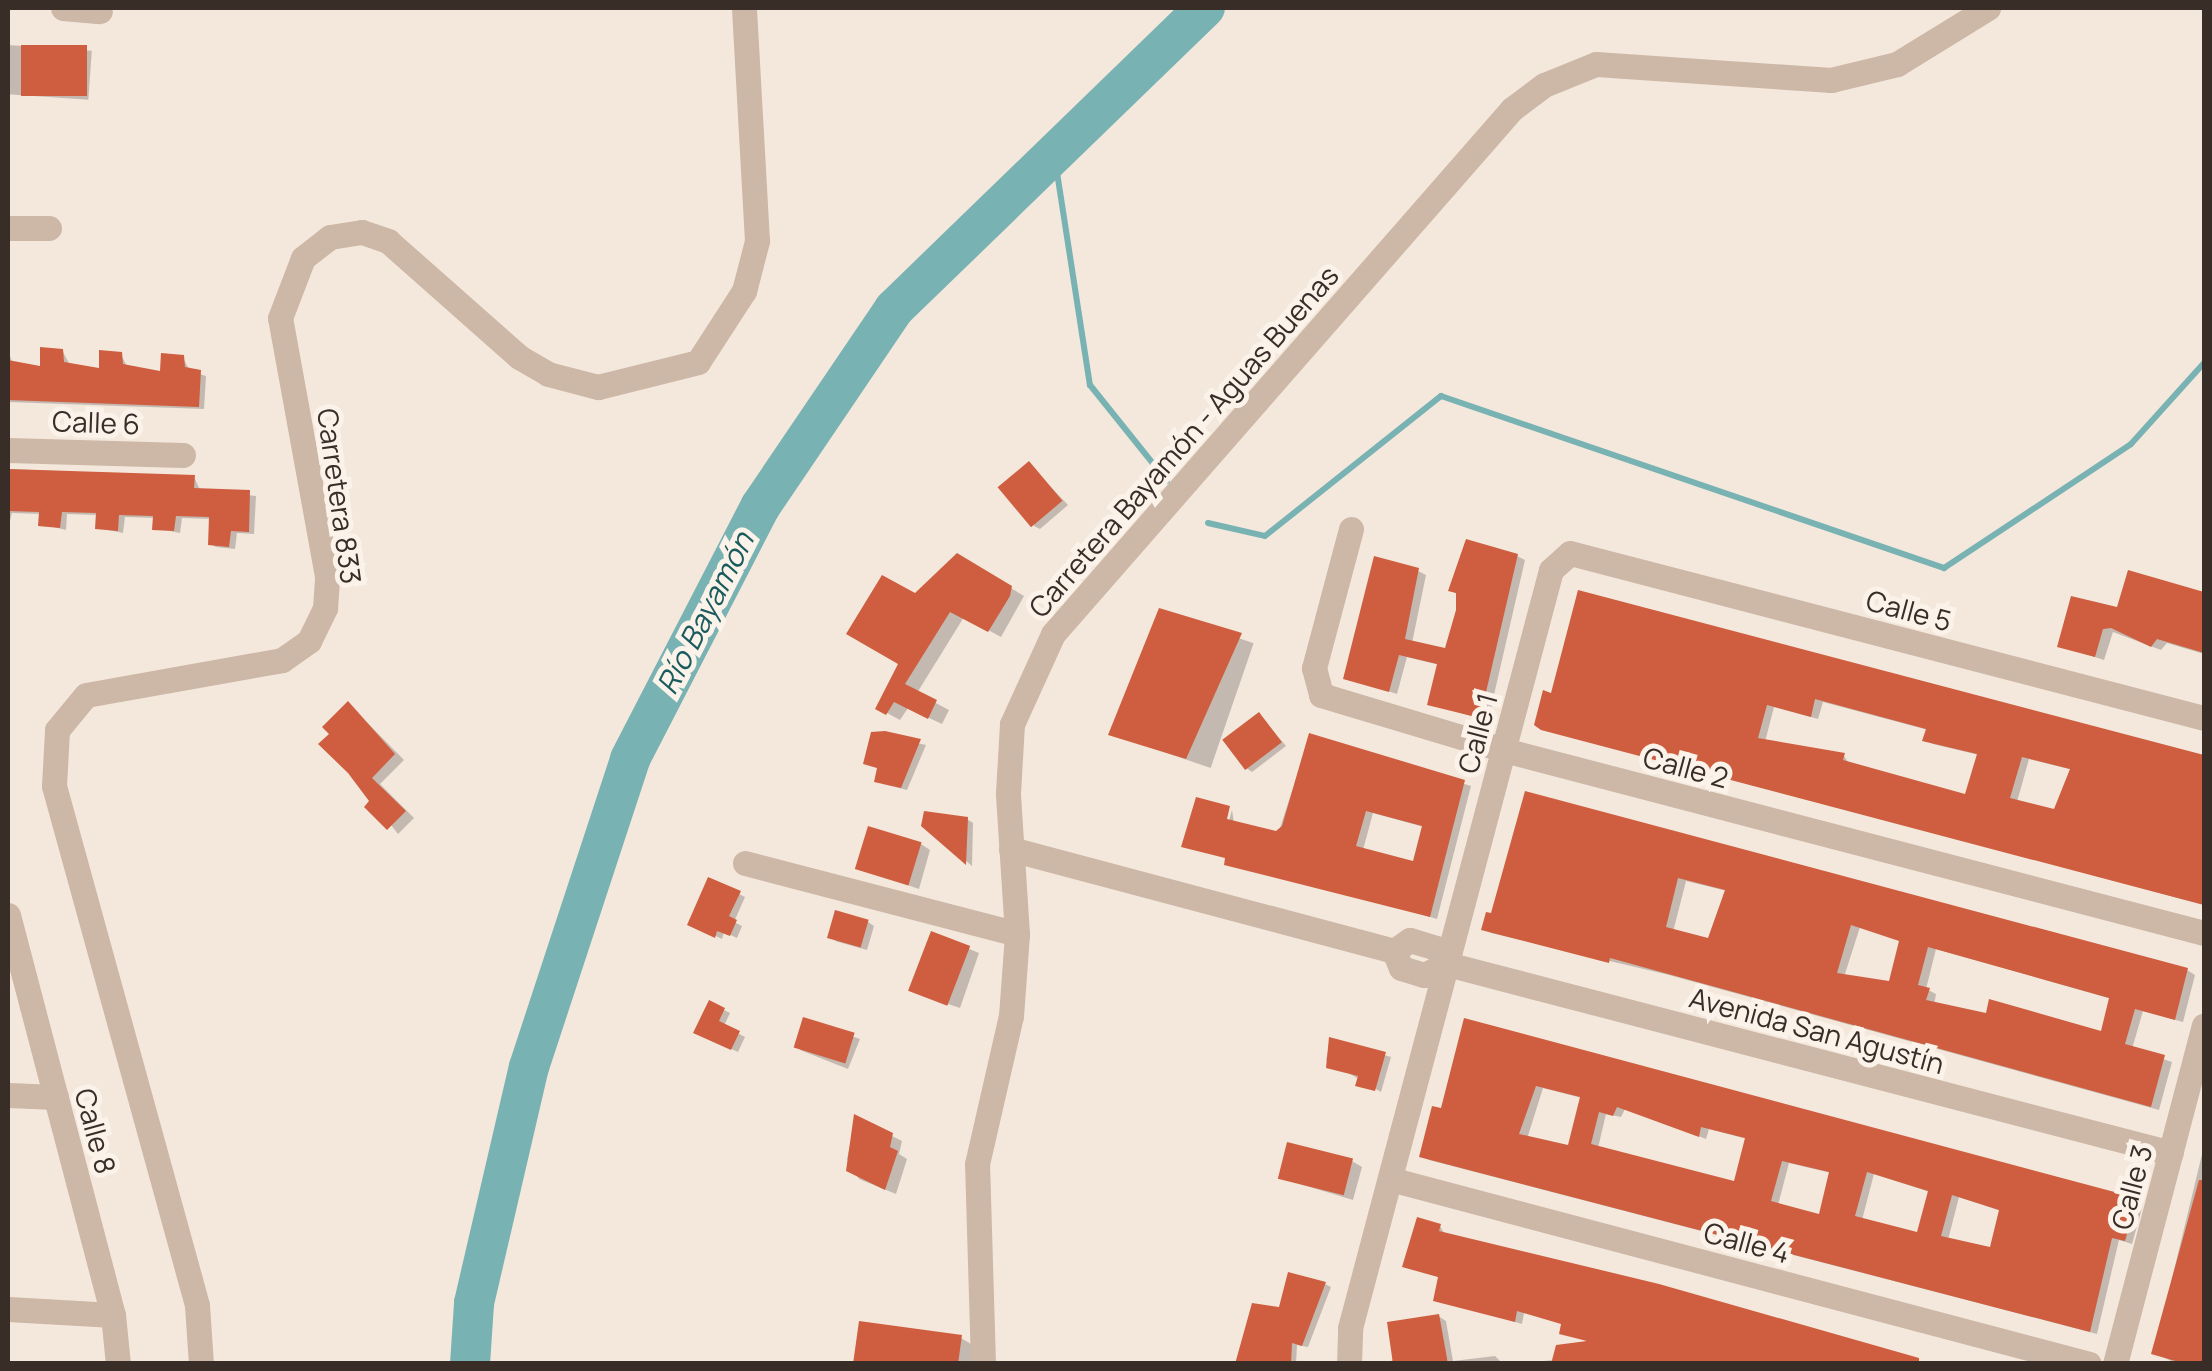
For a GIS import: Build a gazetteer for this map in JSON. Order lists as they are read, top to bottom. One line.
{"streets":{"street":["Calle 6","Carretera Bayamón - Aguas Buenas","Carretera 833","Calle 5","Calle 1","Calle 2","Avenida San Agustín","Calle 8","Calle 3","Calle 4"]},"crossings":[["Carretera Bayamón - Aguas Buenas","Avenida San Agustín"],["Calle 5","Calle 1"],["Calle 1","Calle 2"],["Calle 1","Avenida San Agustín"],["Avenida San Agustín","Calle 3"]],"water":["Río Bayamón"]}
